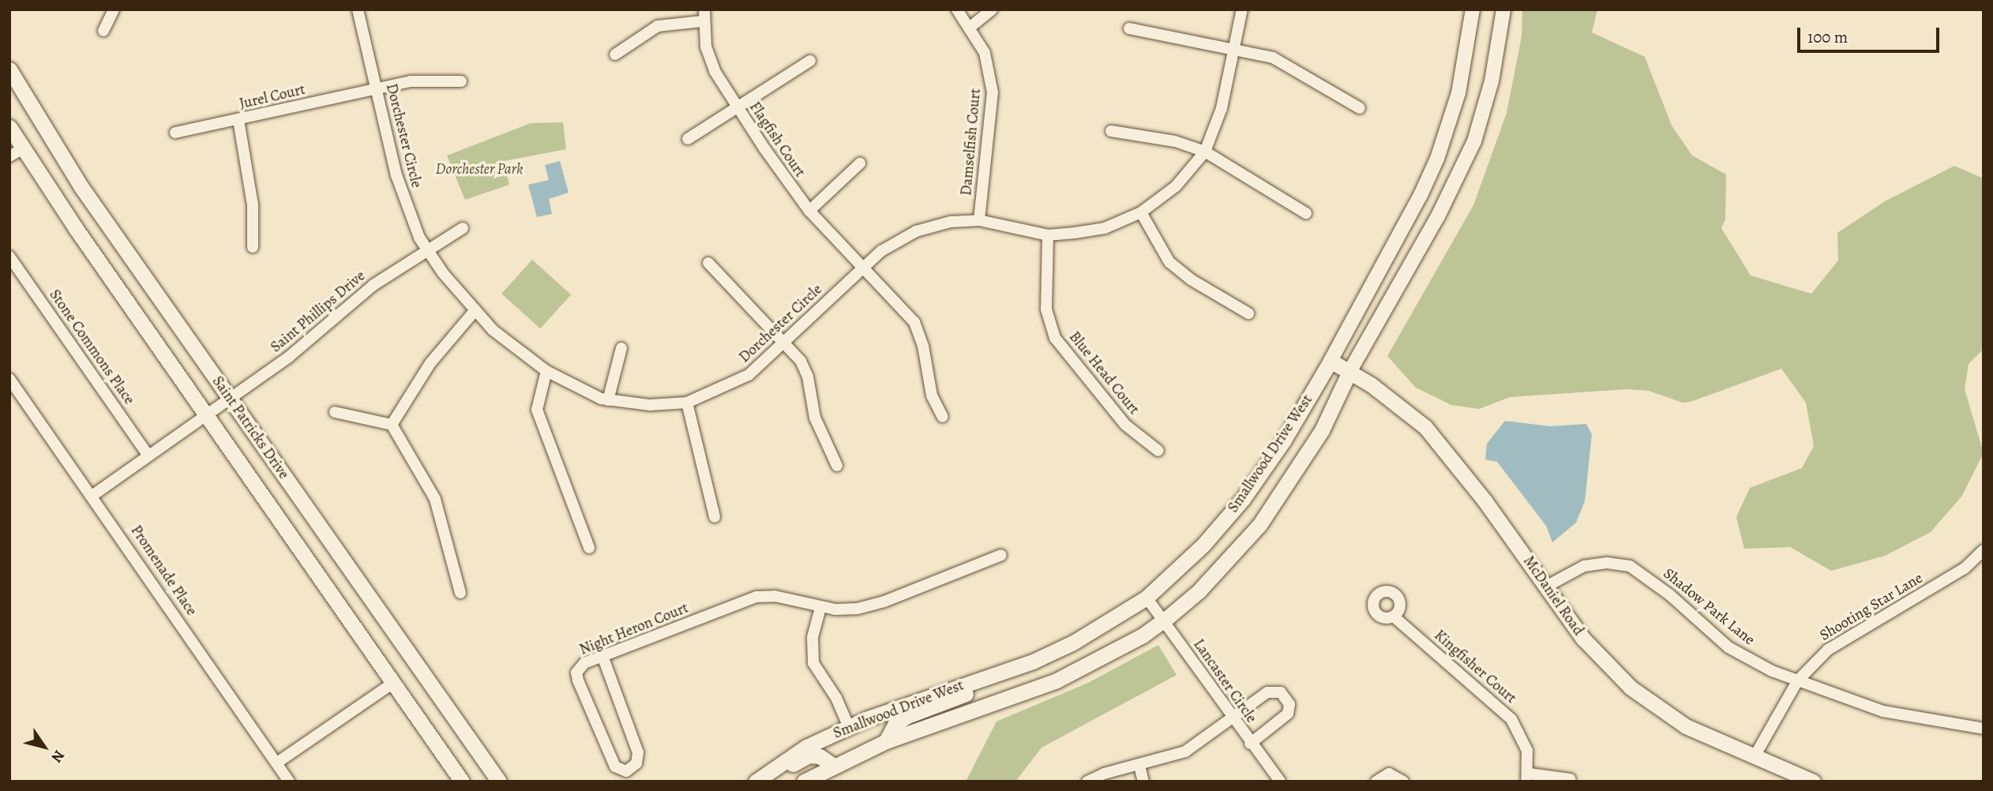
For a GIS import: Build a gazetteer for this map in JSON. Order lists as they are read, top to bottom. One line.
{"streets":{"main road":["Saint Patricks Drive","Smallwood Drive West","McDaniel Road"],"street":["Jurel Court","Dorchester Circle","Flagfish Court","Damselfish Court","Saint Phillips Drive","Stone Commons Place","Blue Head Court","Promenade Place","Shadow Park Lane","Shooting Star Lane","Night Heron Court","Kingfisher Court","Lancaster Circle"]},"crossings":[["Jurel Court","Dorchester Circle"],["Dorchester Circle","Flagfish Court"],["Dorchester Circle","Damselfish Court"],["Dorchester Circle","Saint Phillips Drive"],["Dorchester Circle","Blue Head Court"],["Saint Phillips Drive","Stone Commons Place"],["Saint Phillips Drive","Saint Patricks Drive"],["Saint Phillips Drive","Promenade Place"],["Smallwood Drive West","McDaniel Road"],["Smallwood Drive West","Lancaster Circle"],["McDaniel Road","Shadow Park Lane"],["McDaniel Road","Shooting Star Lane"],["Shadow Park Lane","Shooting Star Lane"]],"parks":["Dorchester Park"],"scale_bar":"100 m","north":"bottom right"}
